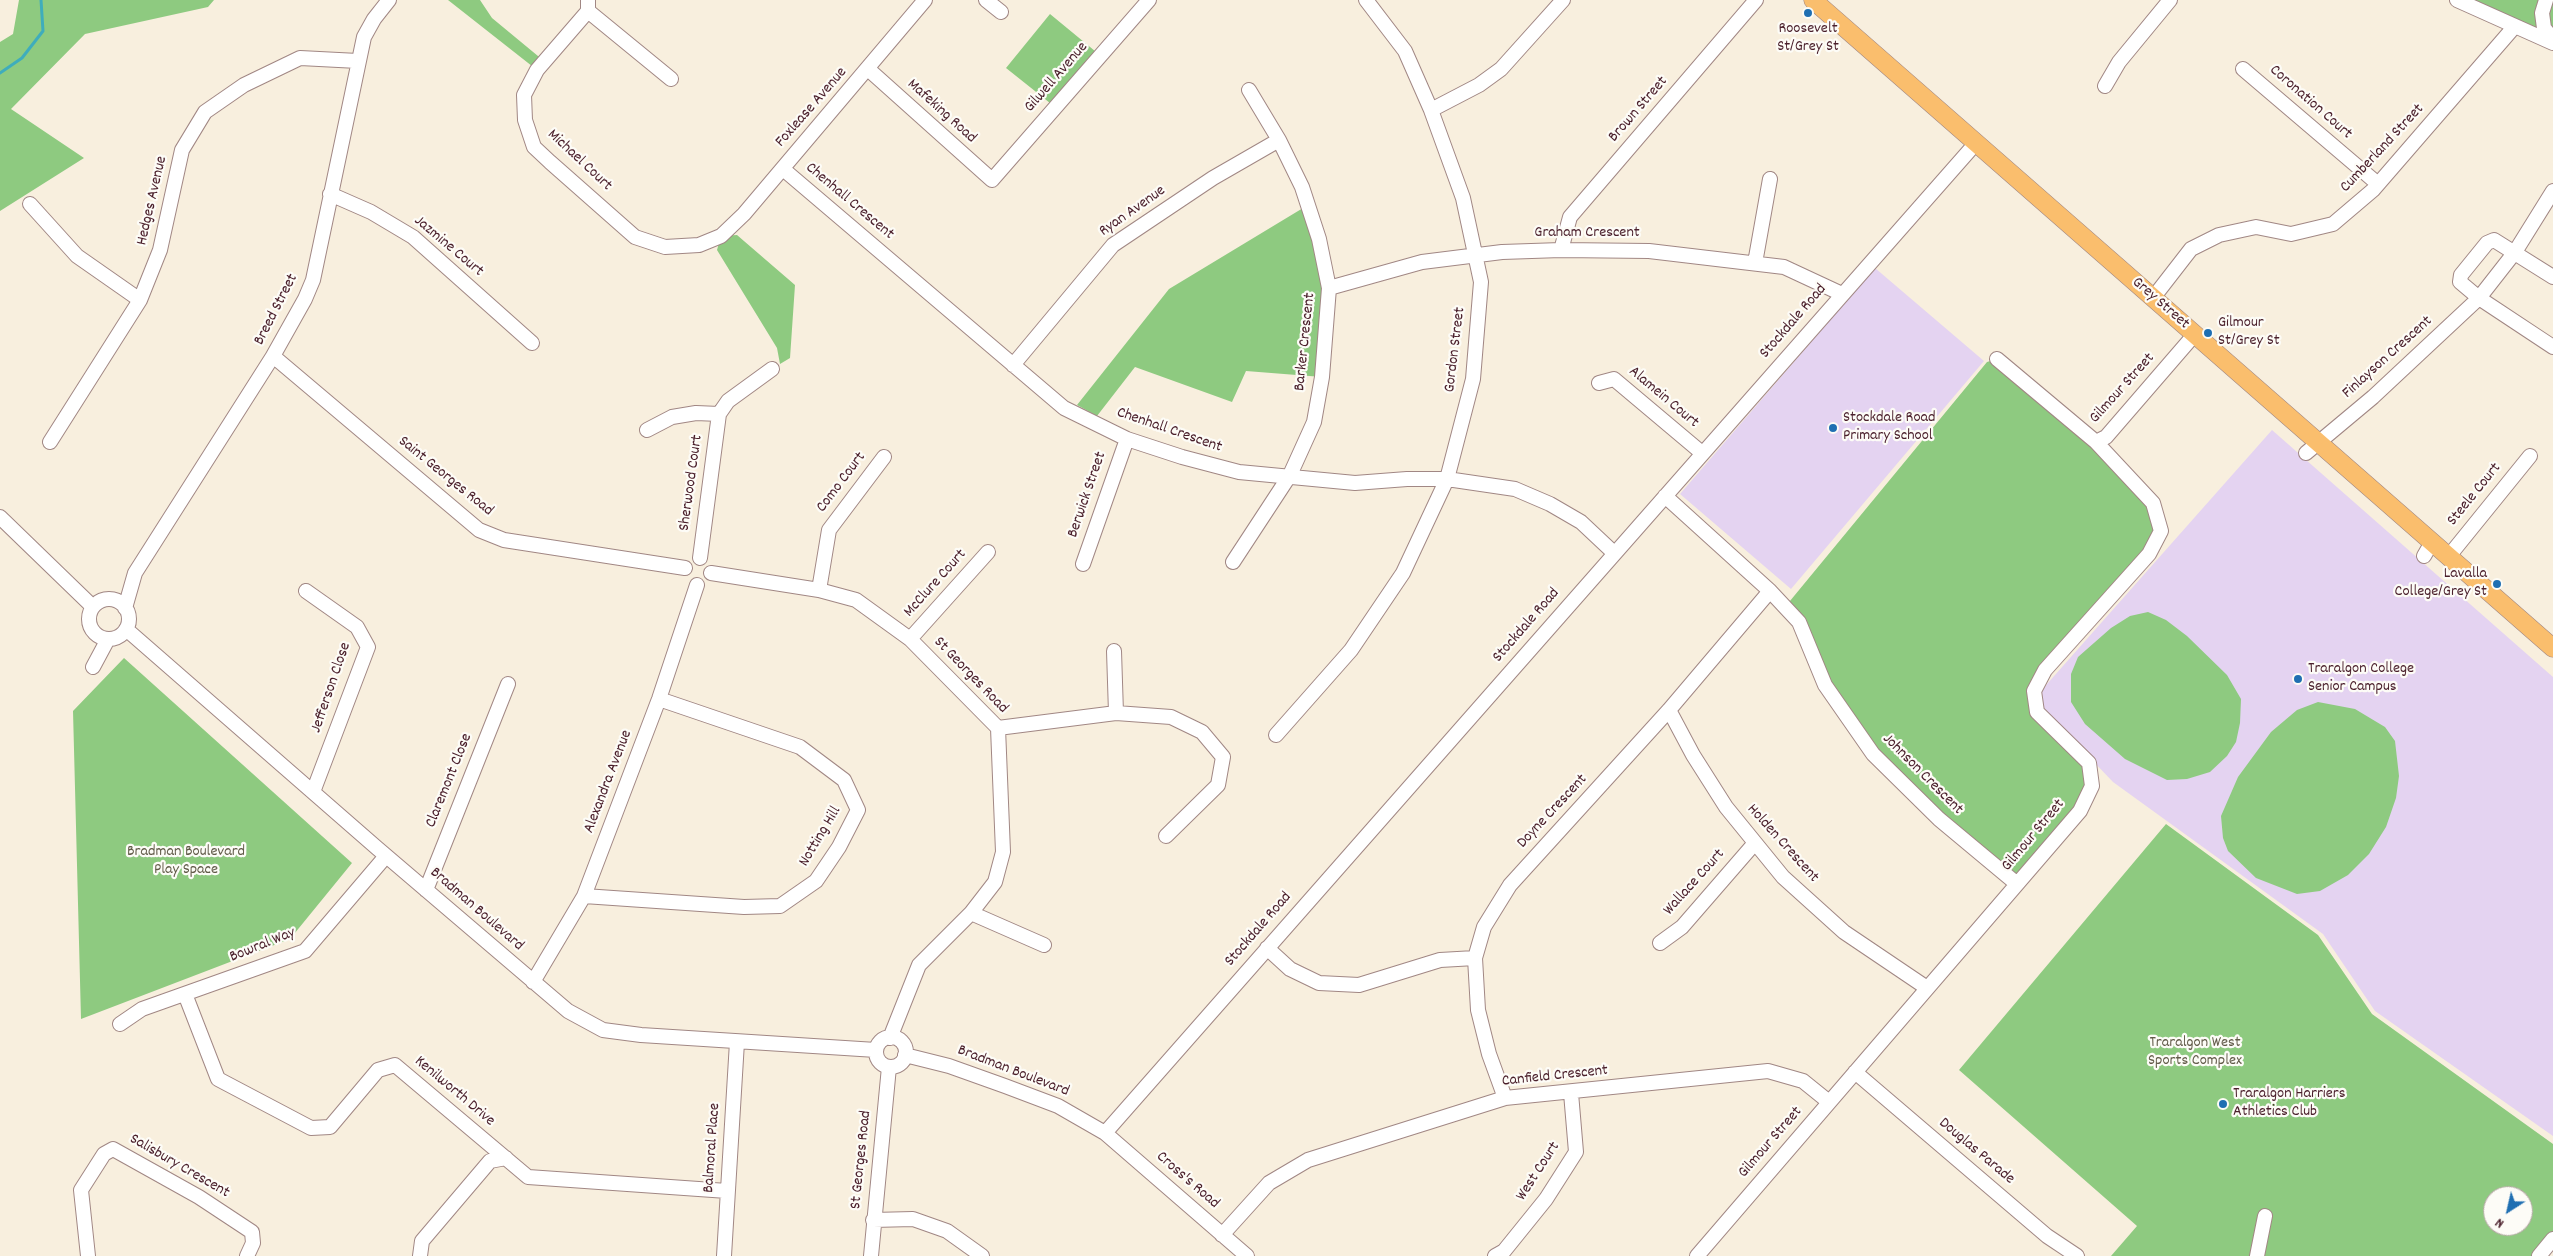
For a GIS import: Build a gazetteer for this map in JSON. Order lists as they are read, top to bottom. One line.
{"streets":{"main road":["Grey Street"],"street":["Gilwell Avenue","Coronation Court","Foxlease Avenue","Brown Street","Mafeking Road","Cumberland Street","Michael Court","Hedges Avenue","Chenhall Crescent","Ryan Avenue","Graham Crescent","Jazmine Court","Breed Street","Stockdale Road","Barker Crescent","Gordon Street","Finlayson Crescent","Gilmour Street","Alamein Court","Saint Georges Road","Sherwood Court","Como Court","Berwick Street","Steele Court","McClure Court","St Georges Road","Jefferson Close","Johnson Crescent","Claremont Close","Alexandra Avenue","Doyne Crescent","Notting Hill","Holden Crescent","Wallace Court","Bradman Boulevard","Bowral Way","Canfield Crescent","Kenilworth Drive","Balmoral Place","Douglas Parade","Salisbury Crescent","West Court","Cross's Road"]},"crossings":[["Gilwell Avenue","Mafeking Road"],["Coronation Court","Cumberland Street"],["Foxlease Avenue","Mafeking Road"],["Foxlease Avenue","Michael Court"],["Foxlease Avenue","Chenhall Crescent"],["Brown Street","Graham Crescent"],["Cumberland Street","Grey Street"],["Hedges Avenue","Breed Street"],["Chenhall Crescent","Ryan Avenue"],["Chenhall Crescent","Stockdale Road"],["Chenhall Crescent","Barker Crescent"],["Chenhall Crescent","Gordon Street"],["Chenhall Crescent","Berwick Street"],["Ryan Avenue","Barker Crescent"],["Graham Crescent","Stockdale Road"],["Graham Crescent","Barker Crescent"],["Graham Crescent","Gordon Street"],["Jazmine Court","Breed Street"],["Grey Street","Stockdale Road"],["Grey Street","Finlayson Crescent"],["Grey Street","Gilmour Street"],["Grey Street","Steele Court"],["Breed Street","Saint Georges Road"],["Breed Street","Bradman Boulevard"],["Stockdale Road","Alamein Court"],["Stockdale Road","Johnson Crescent"],["Stockdale Road","Bradman Boulevard"],["Stockdale Road","Cross's Road"],["Gilmour Street","Johnson Crescent"],["Gilmour Street","Holden Crescent"],["Gilmour Street","Canfield Crescent"],["Gilmour Street","Douglas Parade"],["Saint Georges Road","Sherwood Court"],["Saint Georges Road","St Georges Road"],["Saint Georges Road","Alexandra Avenue"],["Sherwood Court","St Georges Road"],["Sherwood Court","Alexandra Avenue"],["Como Court","St Georges Road"],["McClure Court","St Georges Road"],["St Georges Road","Alexandra Avenue"],["St Georges Road","Bradman Boulevard"],["Jefferson Close","Bradman Boulevard"],["Johnson Crescent","Doyne Crescent"],["Claremont Close","Bradman Boulevard"],["Alexandra Avenue","Notting Hill"],["Alexandra Avenue","Bradman Boulevard"],["Doyne Crescent","Holden Crescent"],["Doyne Crescent","Canfield Crescent"],["Holden Crescent","Wallace Court"],["Bradman Boulevard","Bowral Way"],["Bradman Boulevard","Balmoral Place"],["Bradman Boulevard","Cross's Road"],["Bowral Way","Kenilworth Drive"],["Canfield Crescent","West Court"],["Canfield Crescent","Cross's Road"],["Kenilworth Drive","Balmoral Place"]],"parks":["Bradman Boulevard Play Space","Traralgon West Sports Complex"],"places":["Roosevelt St/Grey St","Gilmour St/Grey St","Stockdale Road Primary School","Lavalla College/Grey St","Traralgon College Senior Campus","Traralgon Harriers Athletics Club"],"north":"bottom left"}
